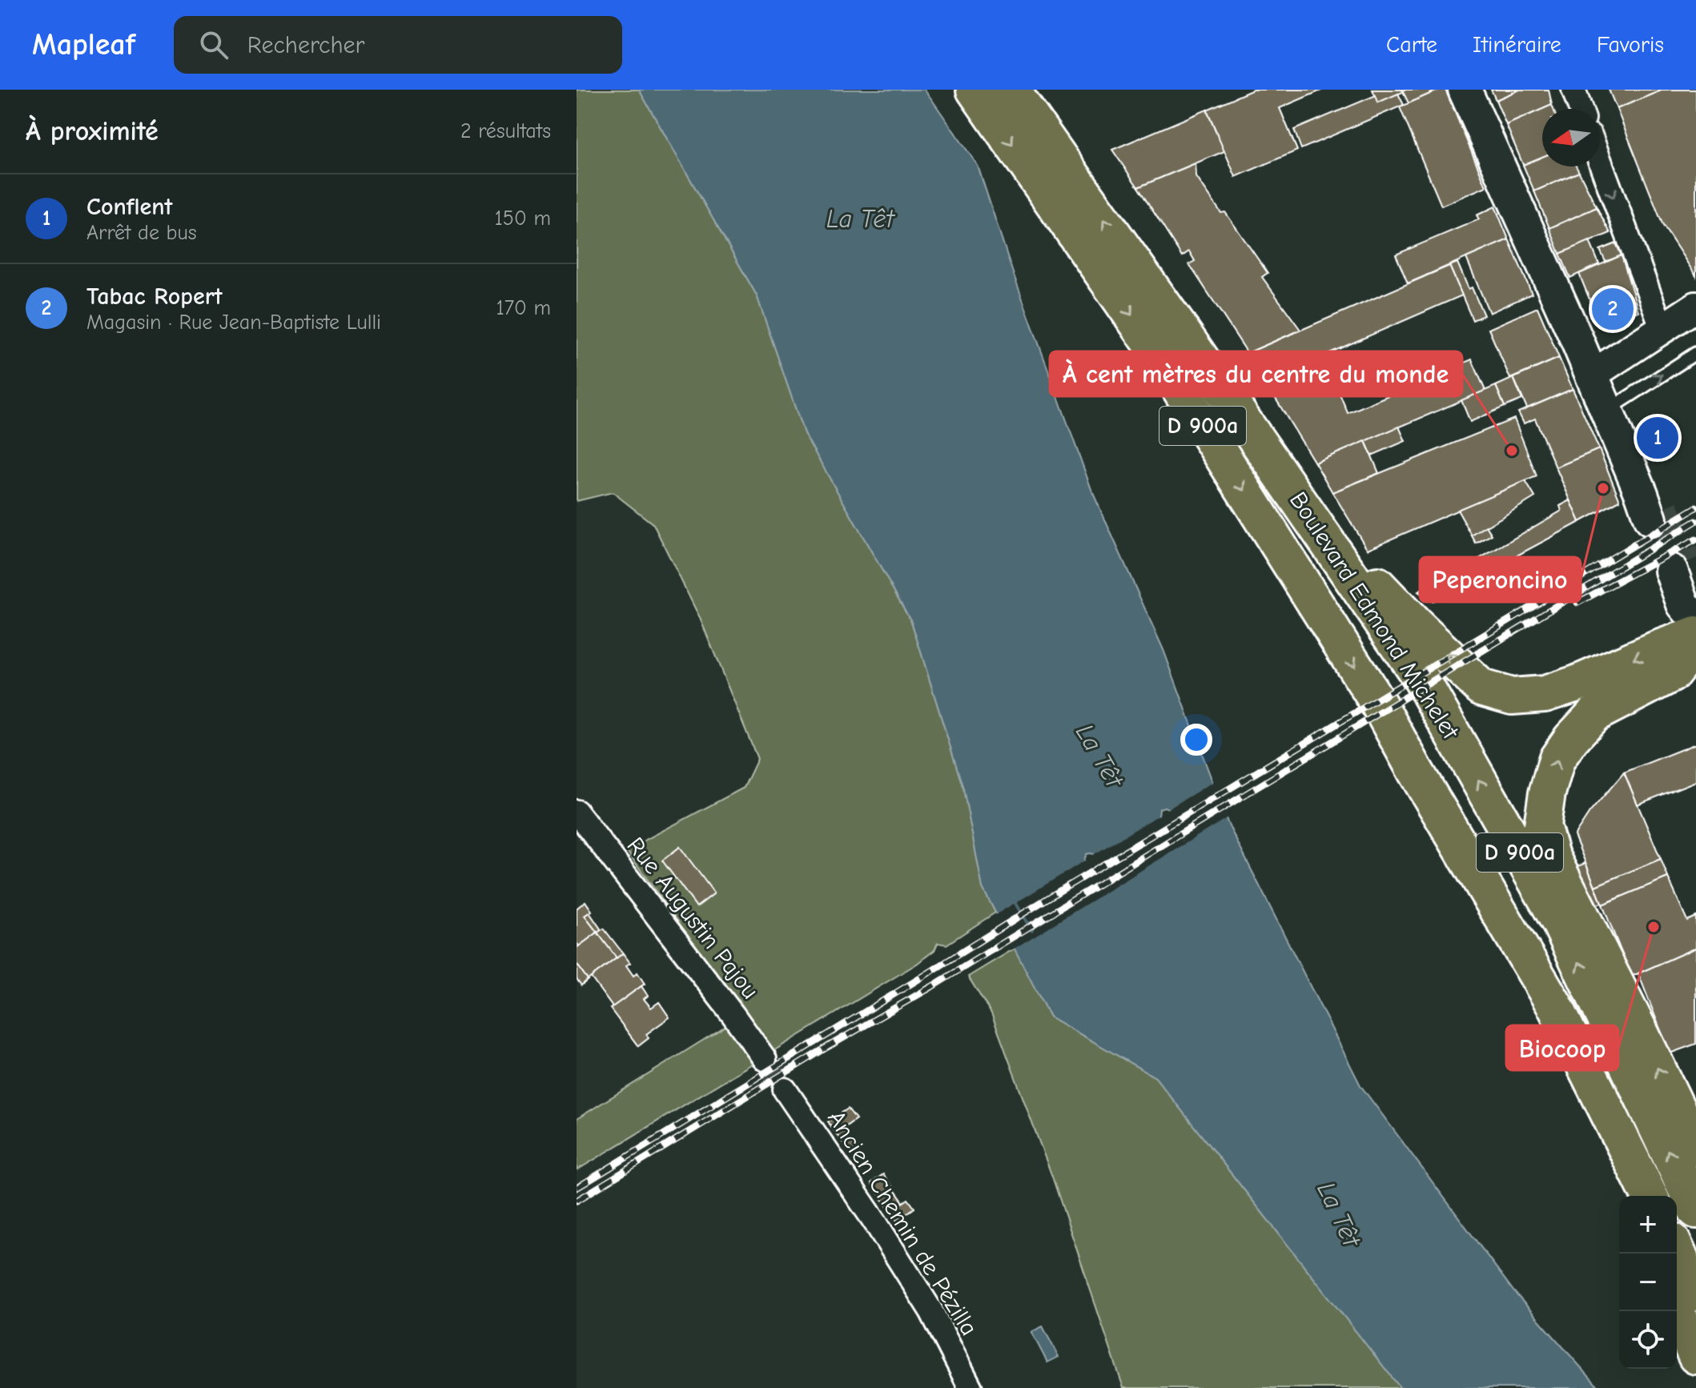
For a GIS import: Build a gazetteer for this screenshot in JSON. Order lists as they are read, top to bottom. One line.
{"streets":{"highway":["D 900a","Boulevard Edmond Michelet"],"street":["Rue Augustin Pajou","Ancien Chemin de Pézilla"]},"water":["La Têt"],"places":["À cent mètres du centre du monde","Peperoncino","Biocoop"],"north":"left","page":{"header":"Mapleaf","search":"Rechercher","nav":["Carte","Itinéraire","Favoris"],"heading":["À proximité","2 résultats"],"list":[{"mark":"1","name":"Conflent","note":"Arrêt de bus","value":"150 m"},{"mark":"2","name":"Tabac Ropert","note":"Magasin · Rue Jean-Baptiste Lulli","value":"170 m"}],"pins":["2","1"],"map_buttons":["+","−"]}}
